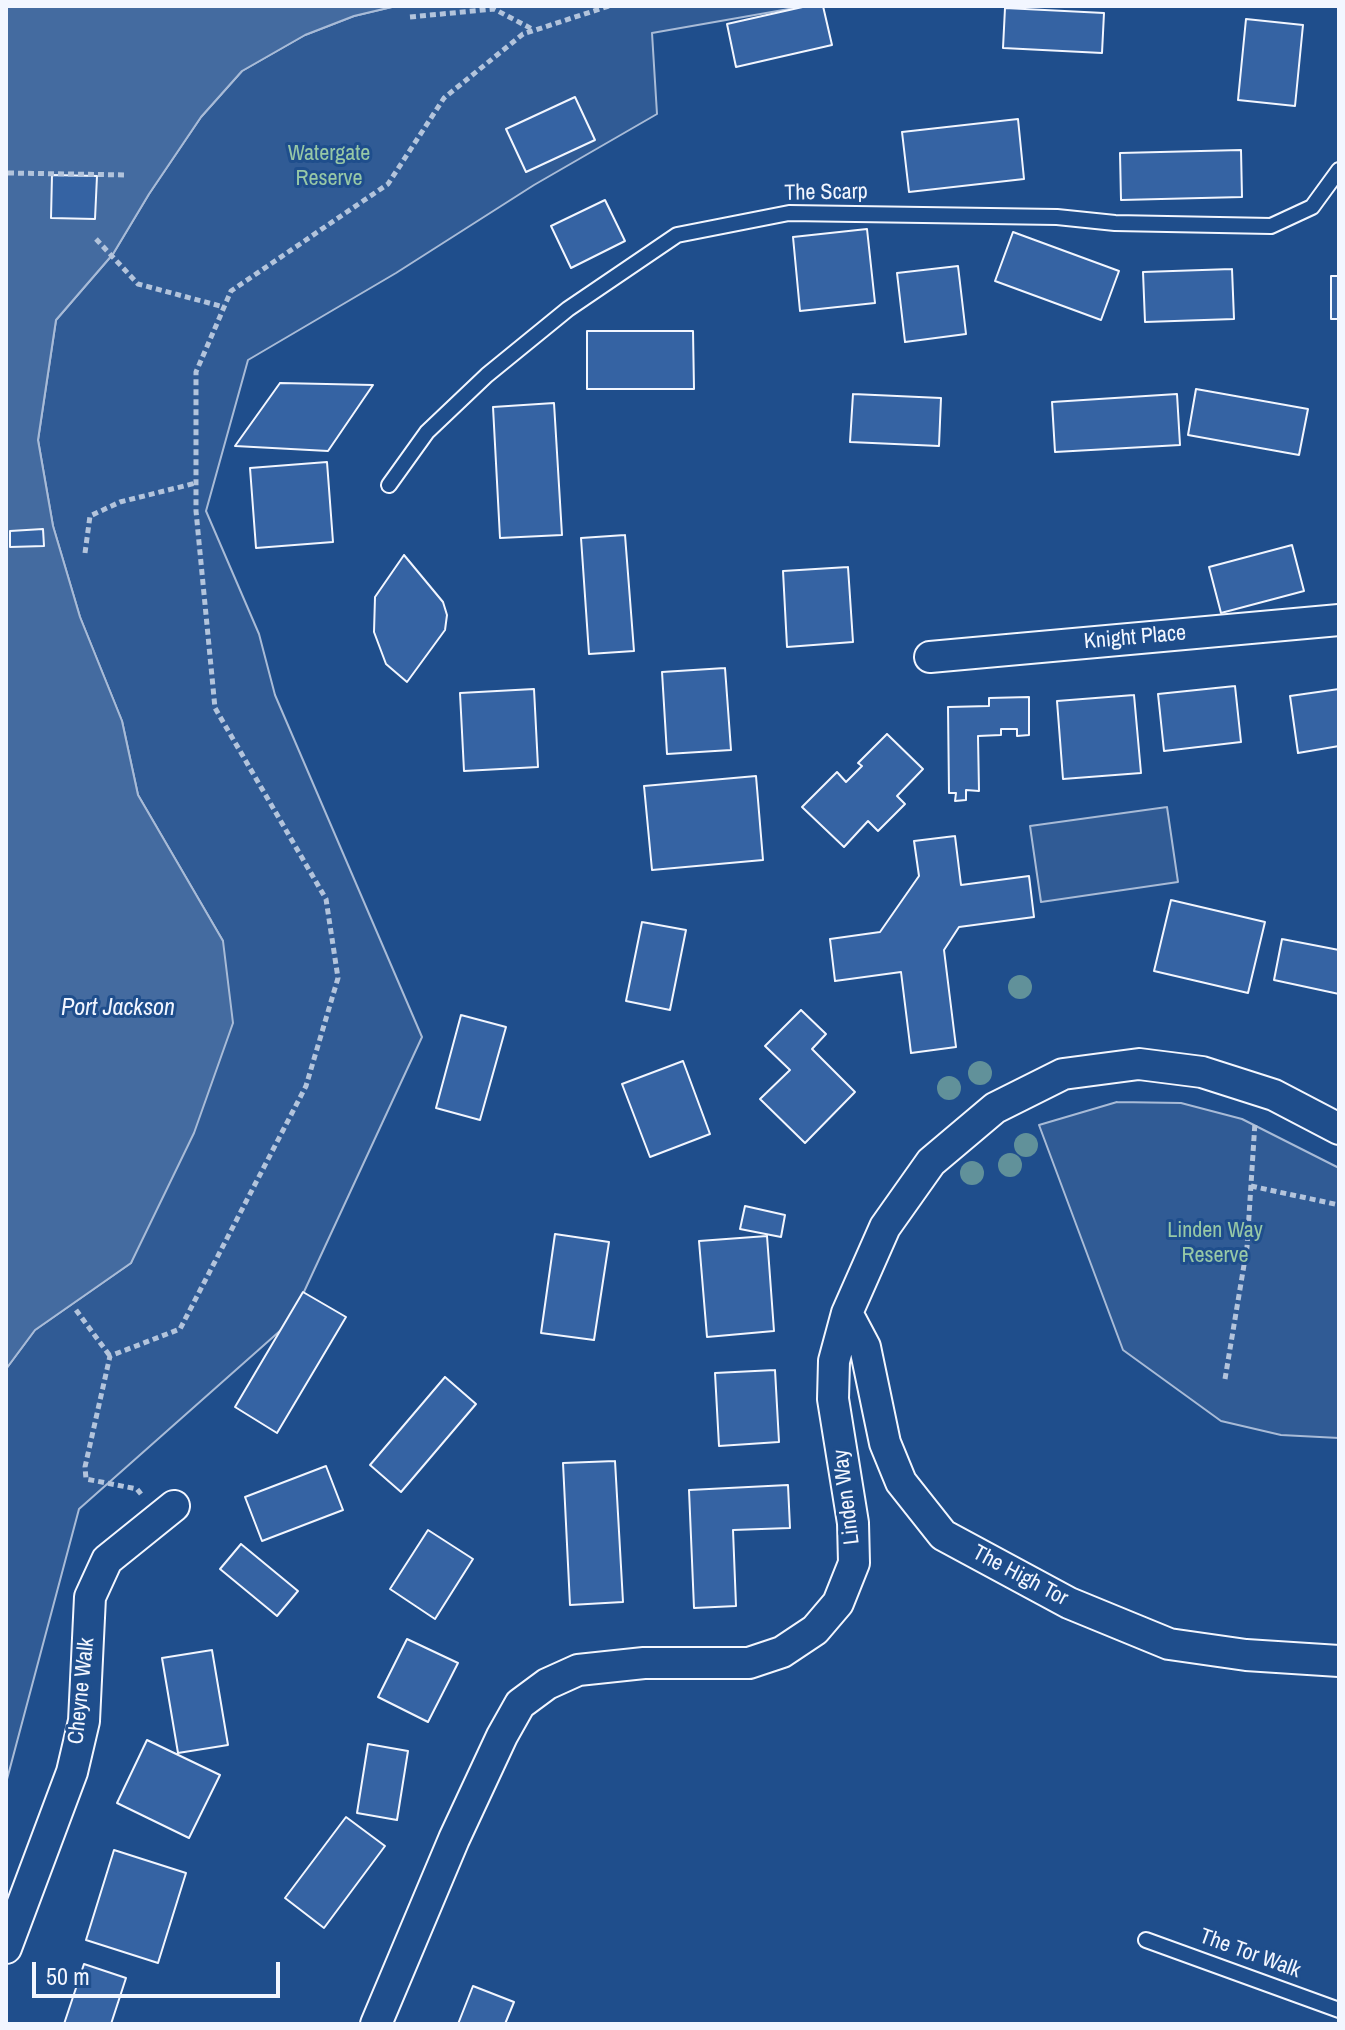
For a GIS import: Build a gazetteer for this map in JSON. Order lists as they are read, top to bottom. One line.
{"streets":{"street":["Knight Place","Linden Way","The High Tor","Cheyne Walk"],"lane":["The Scarp","The Tor Walk"]},"crossings":[["Linden Way","The High Tor"]],"water":["Port Jackson"],"parks":["Watergate Reserve","Linden Way Reserve"],"scale_bar":"50 m"}
